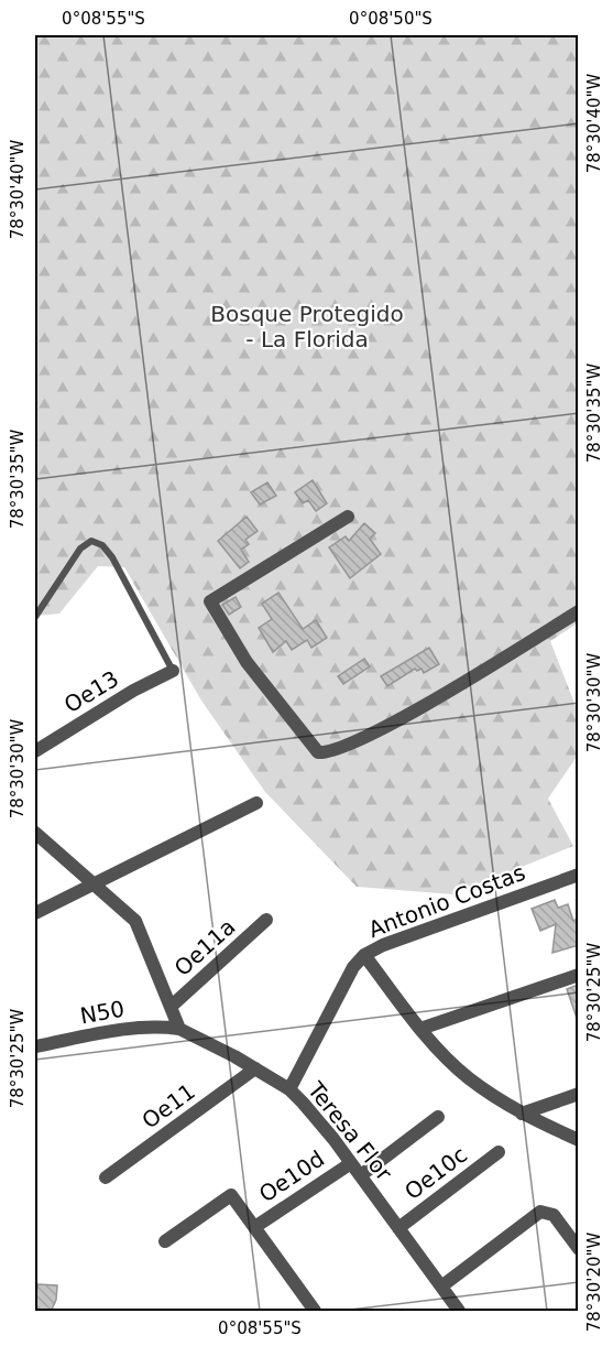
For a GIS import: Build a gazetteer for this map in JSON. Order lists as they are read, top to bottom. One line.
{"streets":{"street":["Oe13","Antonio Costas","Oe11a","N50","Oe11","Teresa Flor","Oe10c","Oe10d"]},"crossings":[["Antonio Costas","Teresa Flor"],["N50","Teresa Flor"],["Oe11","Teresa Flor"],["Teresa Flor","Oe10c"],["Teresa Flor","Oe10d"]],"parks":["Bosque Protegido - La Florida"],"coordinates":["0°08'55\"S","0°08'50\"S","78°30'40\"W","78°30'35\"W","78°30'30\"W","78°30'25\"W","78°30'20\"W"]}
